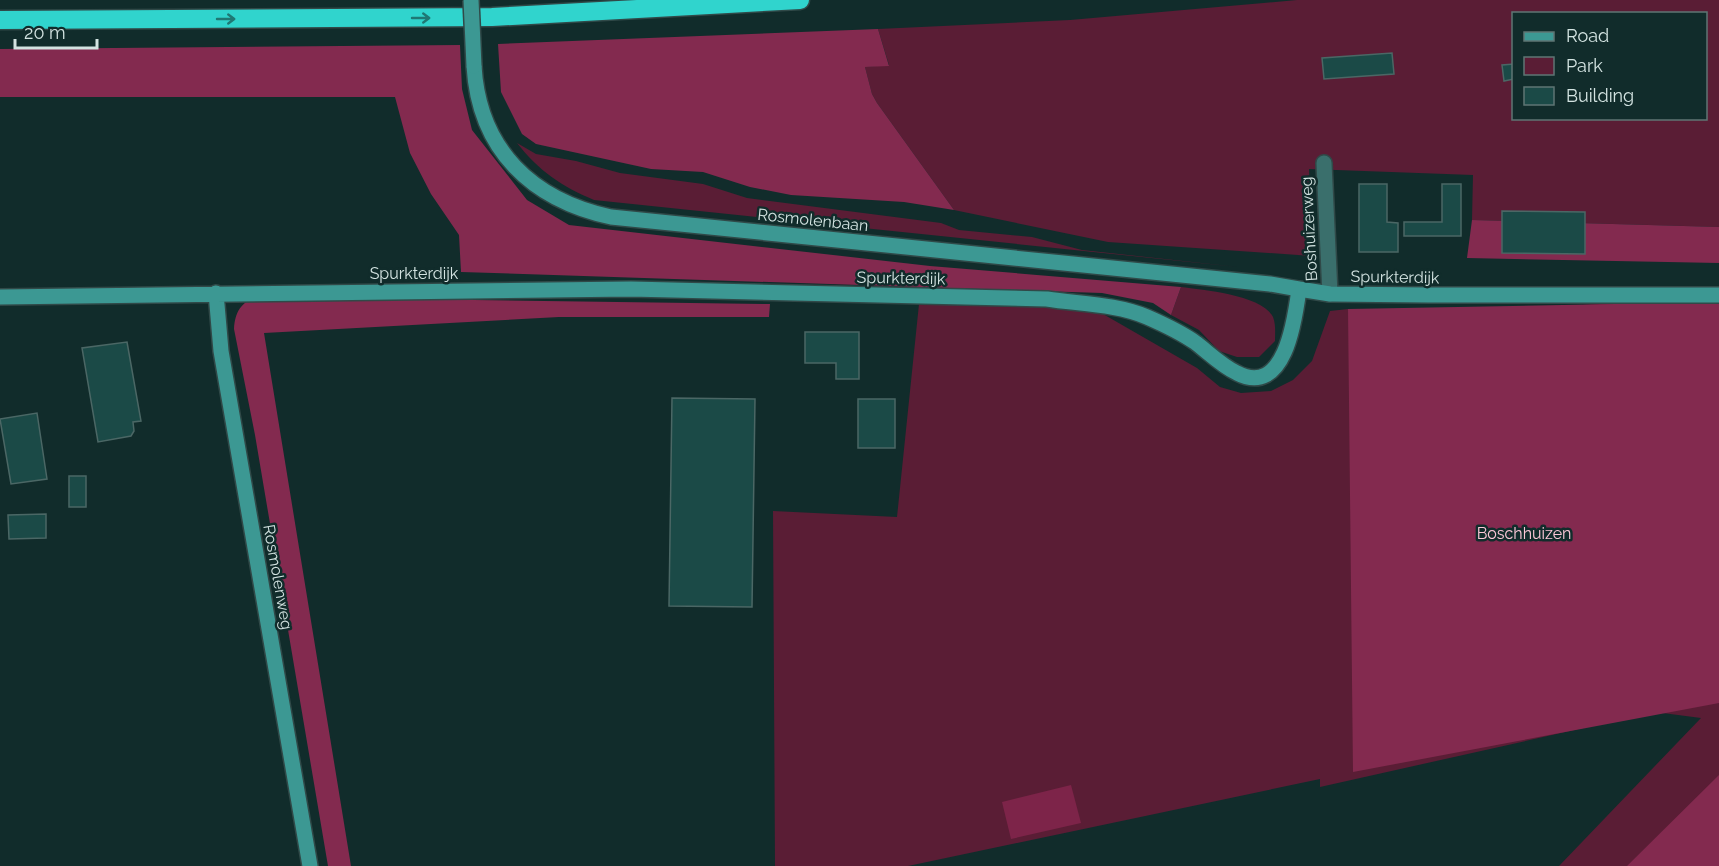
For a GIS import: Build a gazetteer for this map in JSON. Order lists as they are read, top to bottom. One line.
{"streets":{"street":["Rosmolenbaan","Boshuizerweg","Spurkterdijk","Rosmolenweg"]},"crossings":[["Rosmolenbaan","Spurkterdijk"],["Boshuizerweg","Spurkterdijk"],["Spurkterdijk","Rosmolenweg"]],"parks":["Boschhuizen"],"legend":["Road","Park","Building"],"scale_bar":"20 m"}
